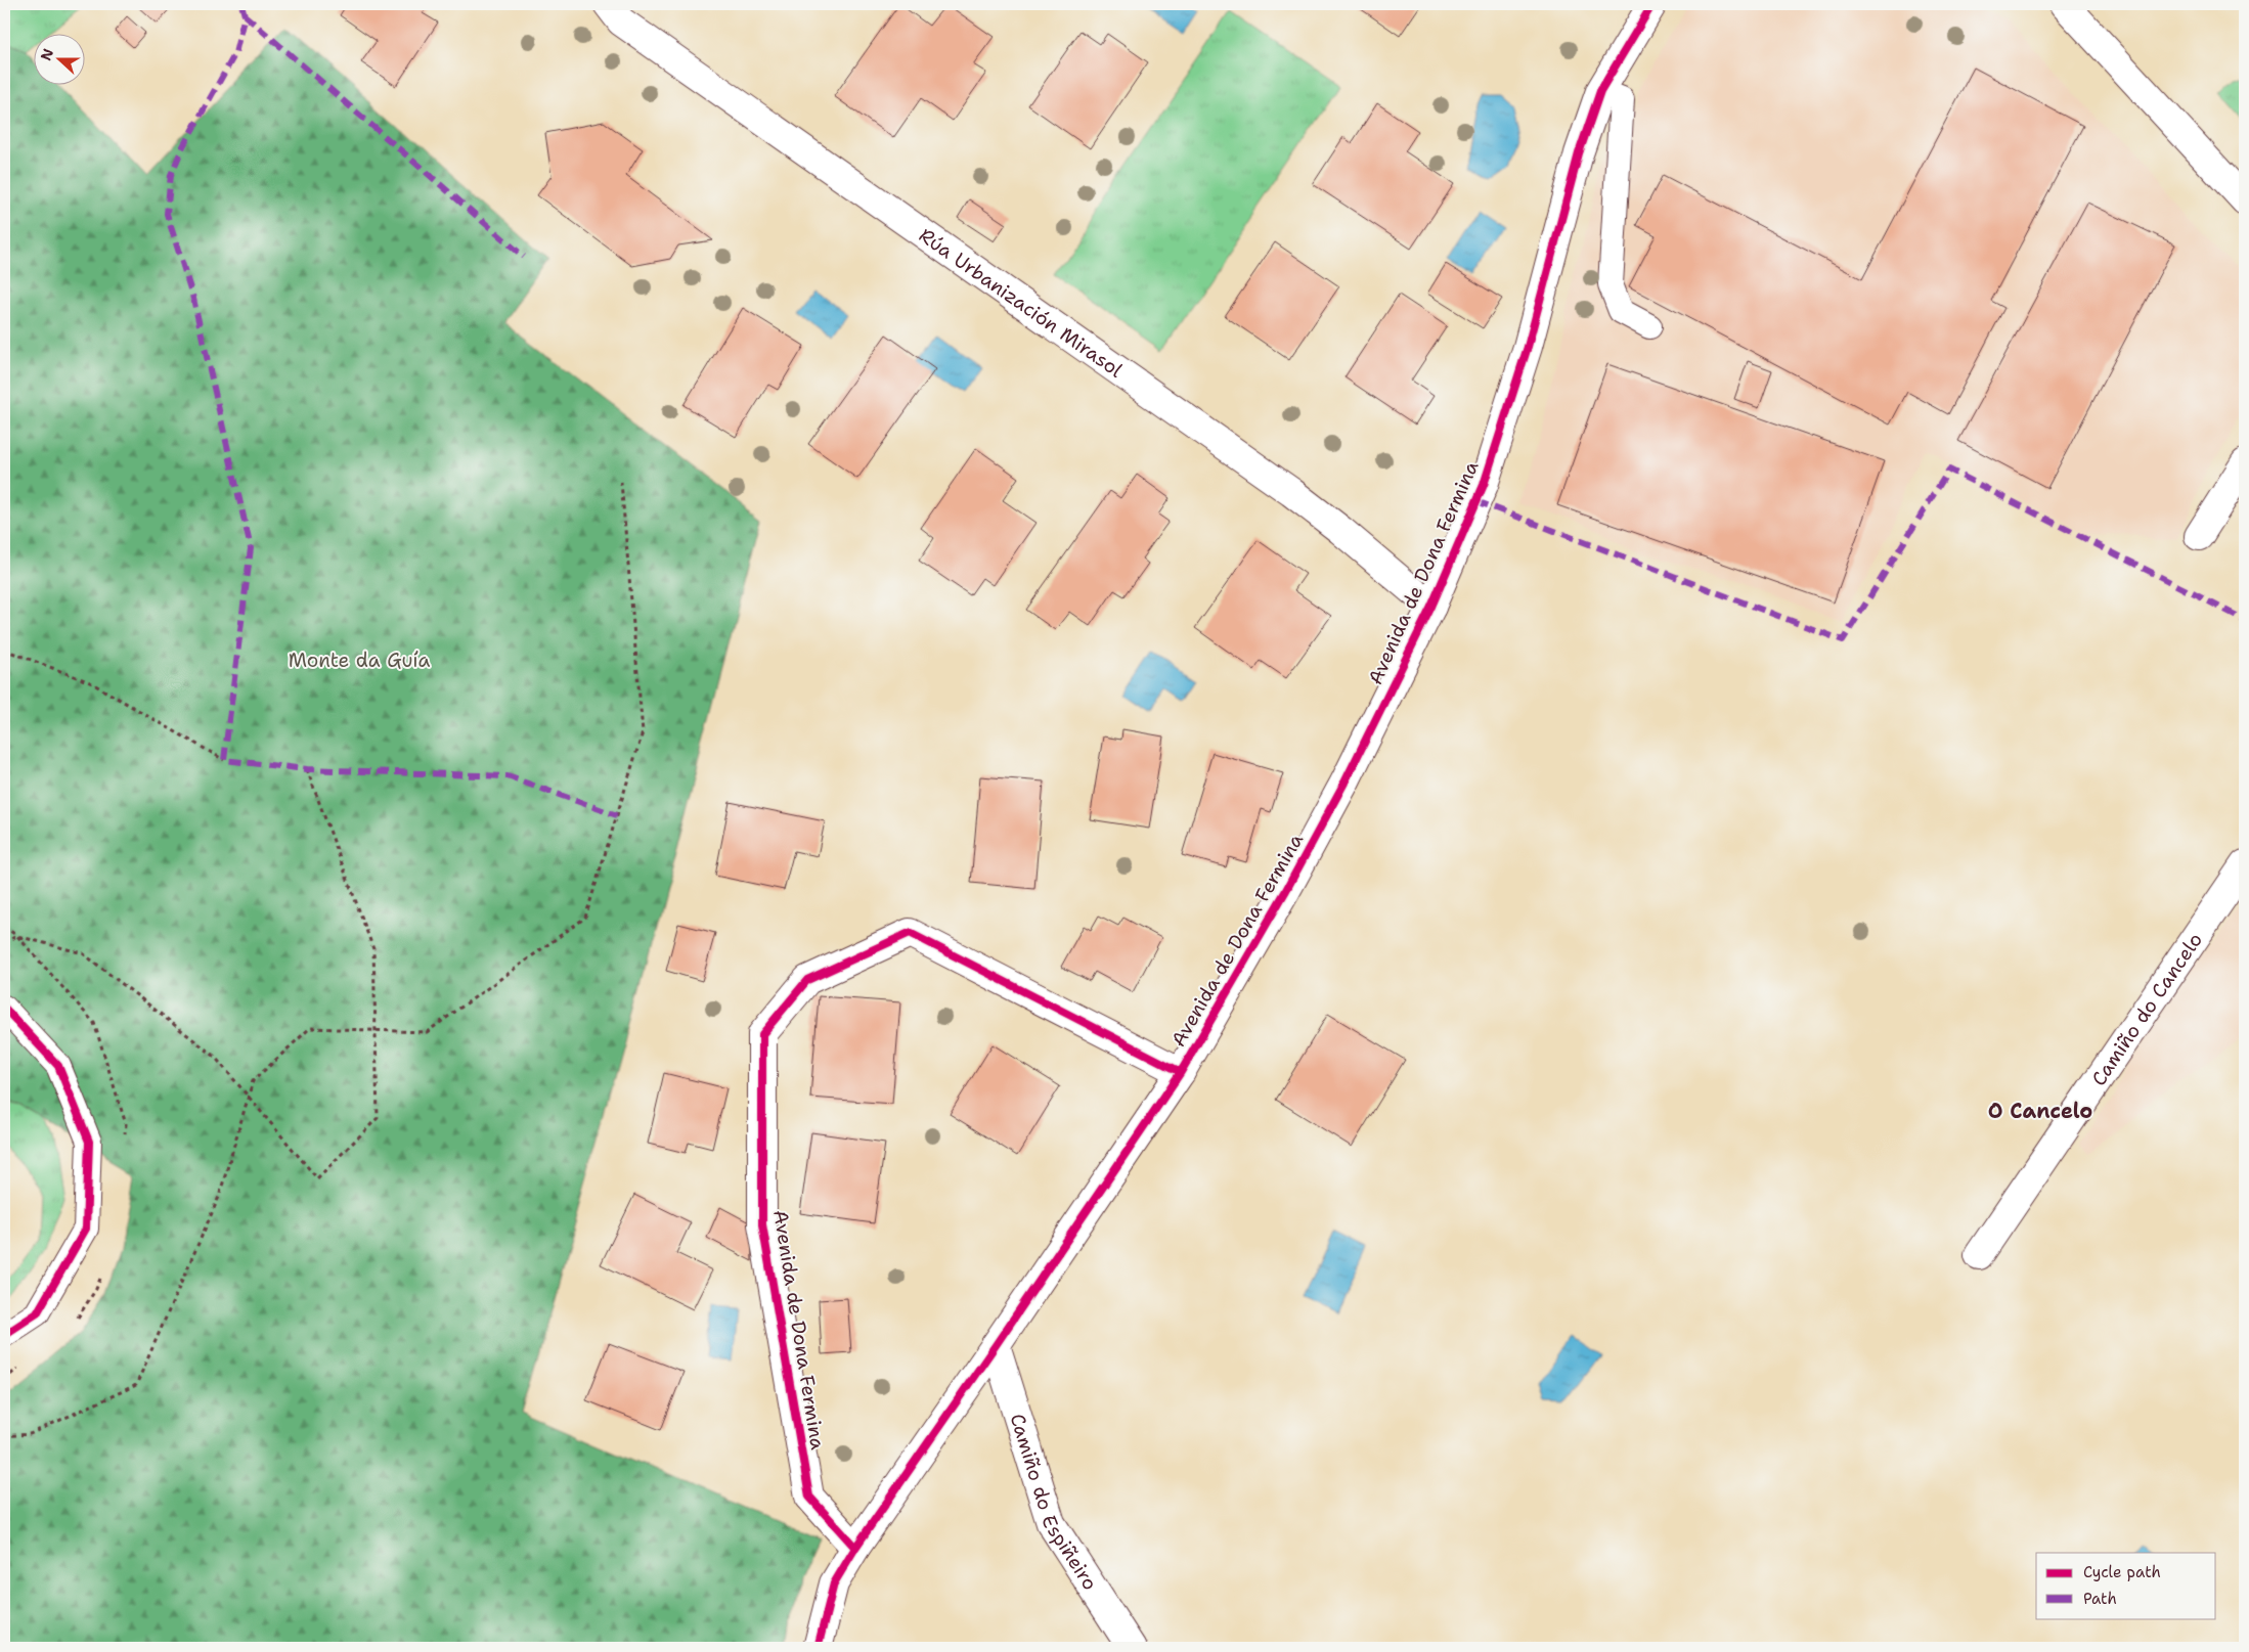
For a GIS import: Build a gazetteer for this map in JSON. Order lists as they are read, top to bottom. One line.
{"streets":{"street":["Rúa Urbanización Mirasol","Avenida de Dona Fermina","Camiño do Cancelo","Camiño do Espiñeiro"]},"crossings":[["Rúa Urbanización Mirasol","Avenida de Dona Fermina"],["Avenida de Dona Fermina","Camiño do Espiñeiro"]],"districts":["O Cancelo"],"parks":["Monte da Guía"],"legend":["Cycle path","Path"],"north":"left"}
